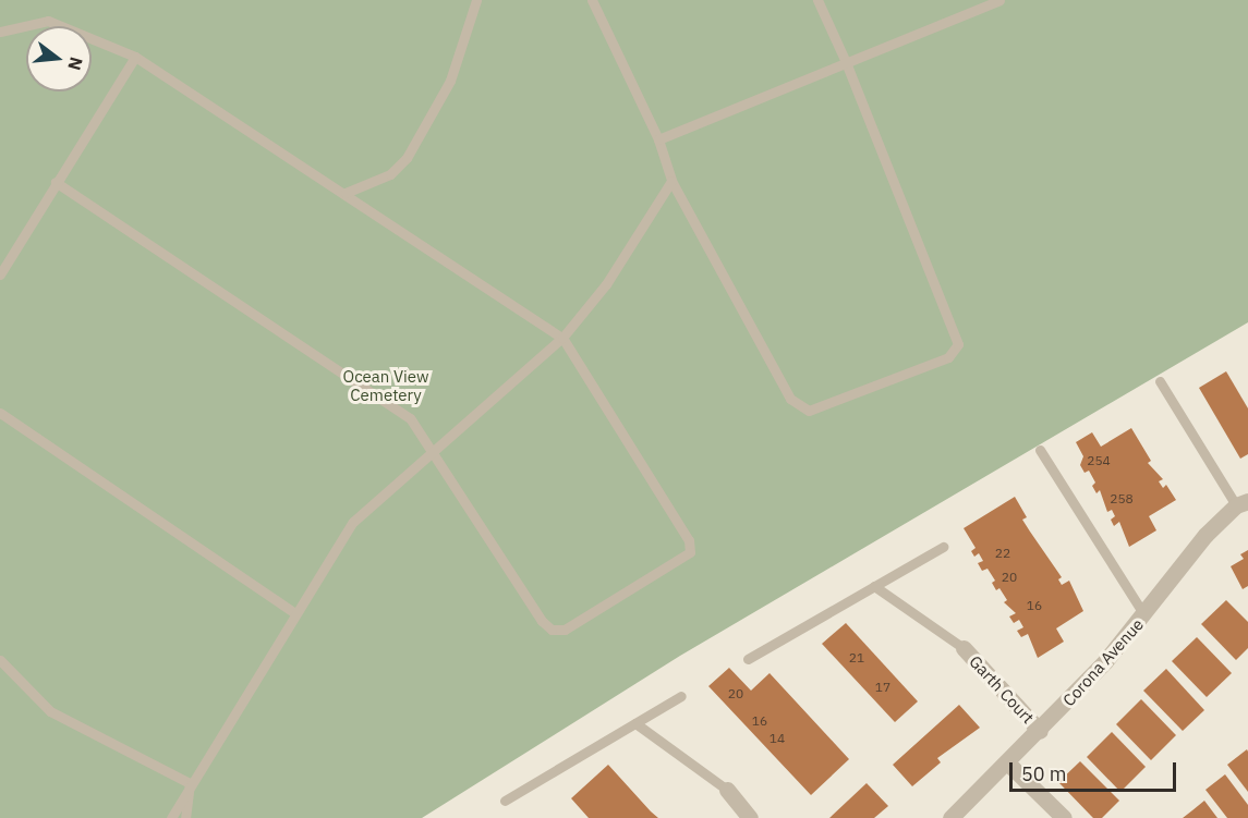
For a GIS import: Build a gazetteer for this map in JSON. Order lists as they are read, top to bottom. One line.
{"streets":{"street":["Corona Avenue","Garth Court"]},"crossings":[["Corona Avenue","Garth Court"]],"parks":["Ocean View Cemetery"],"house_numbers":["254","258","22","20","16","21","17","20","16","14"],"scale_bar":"50 m","north":"right"}
